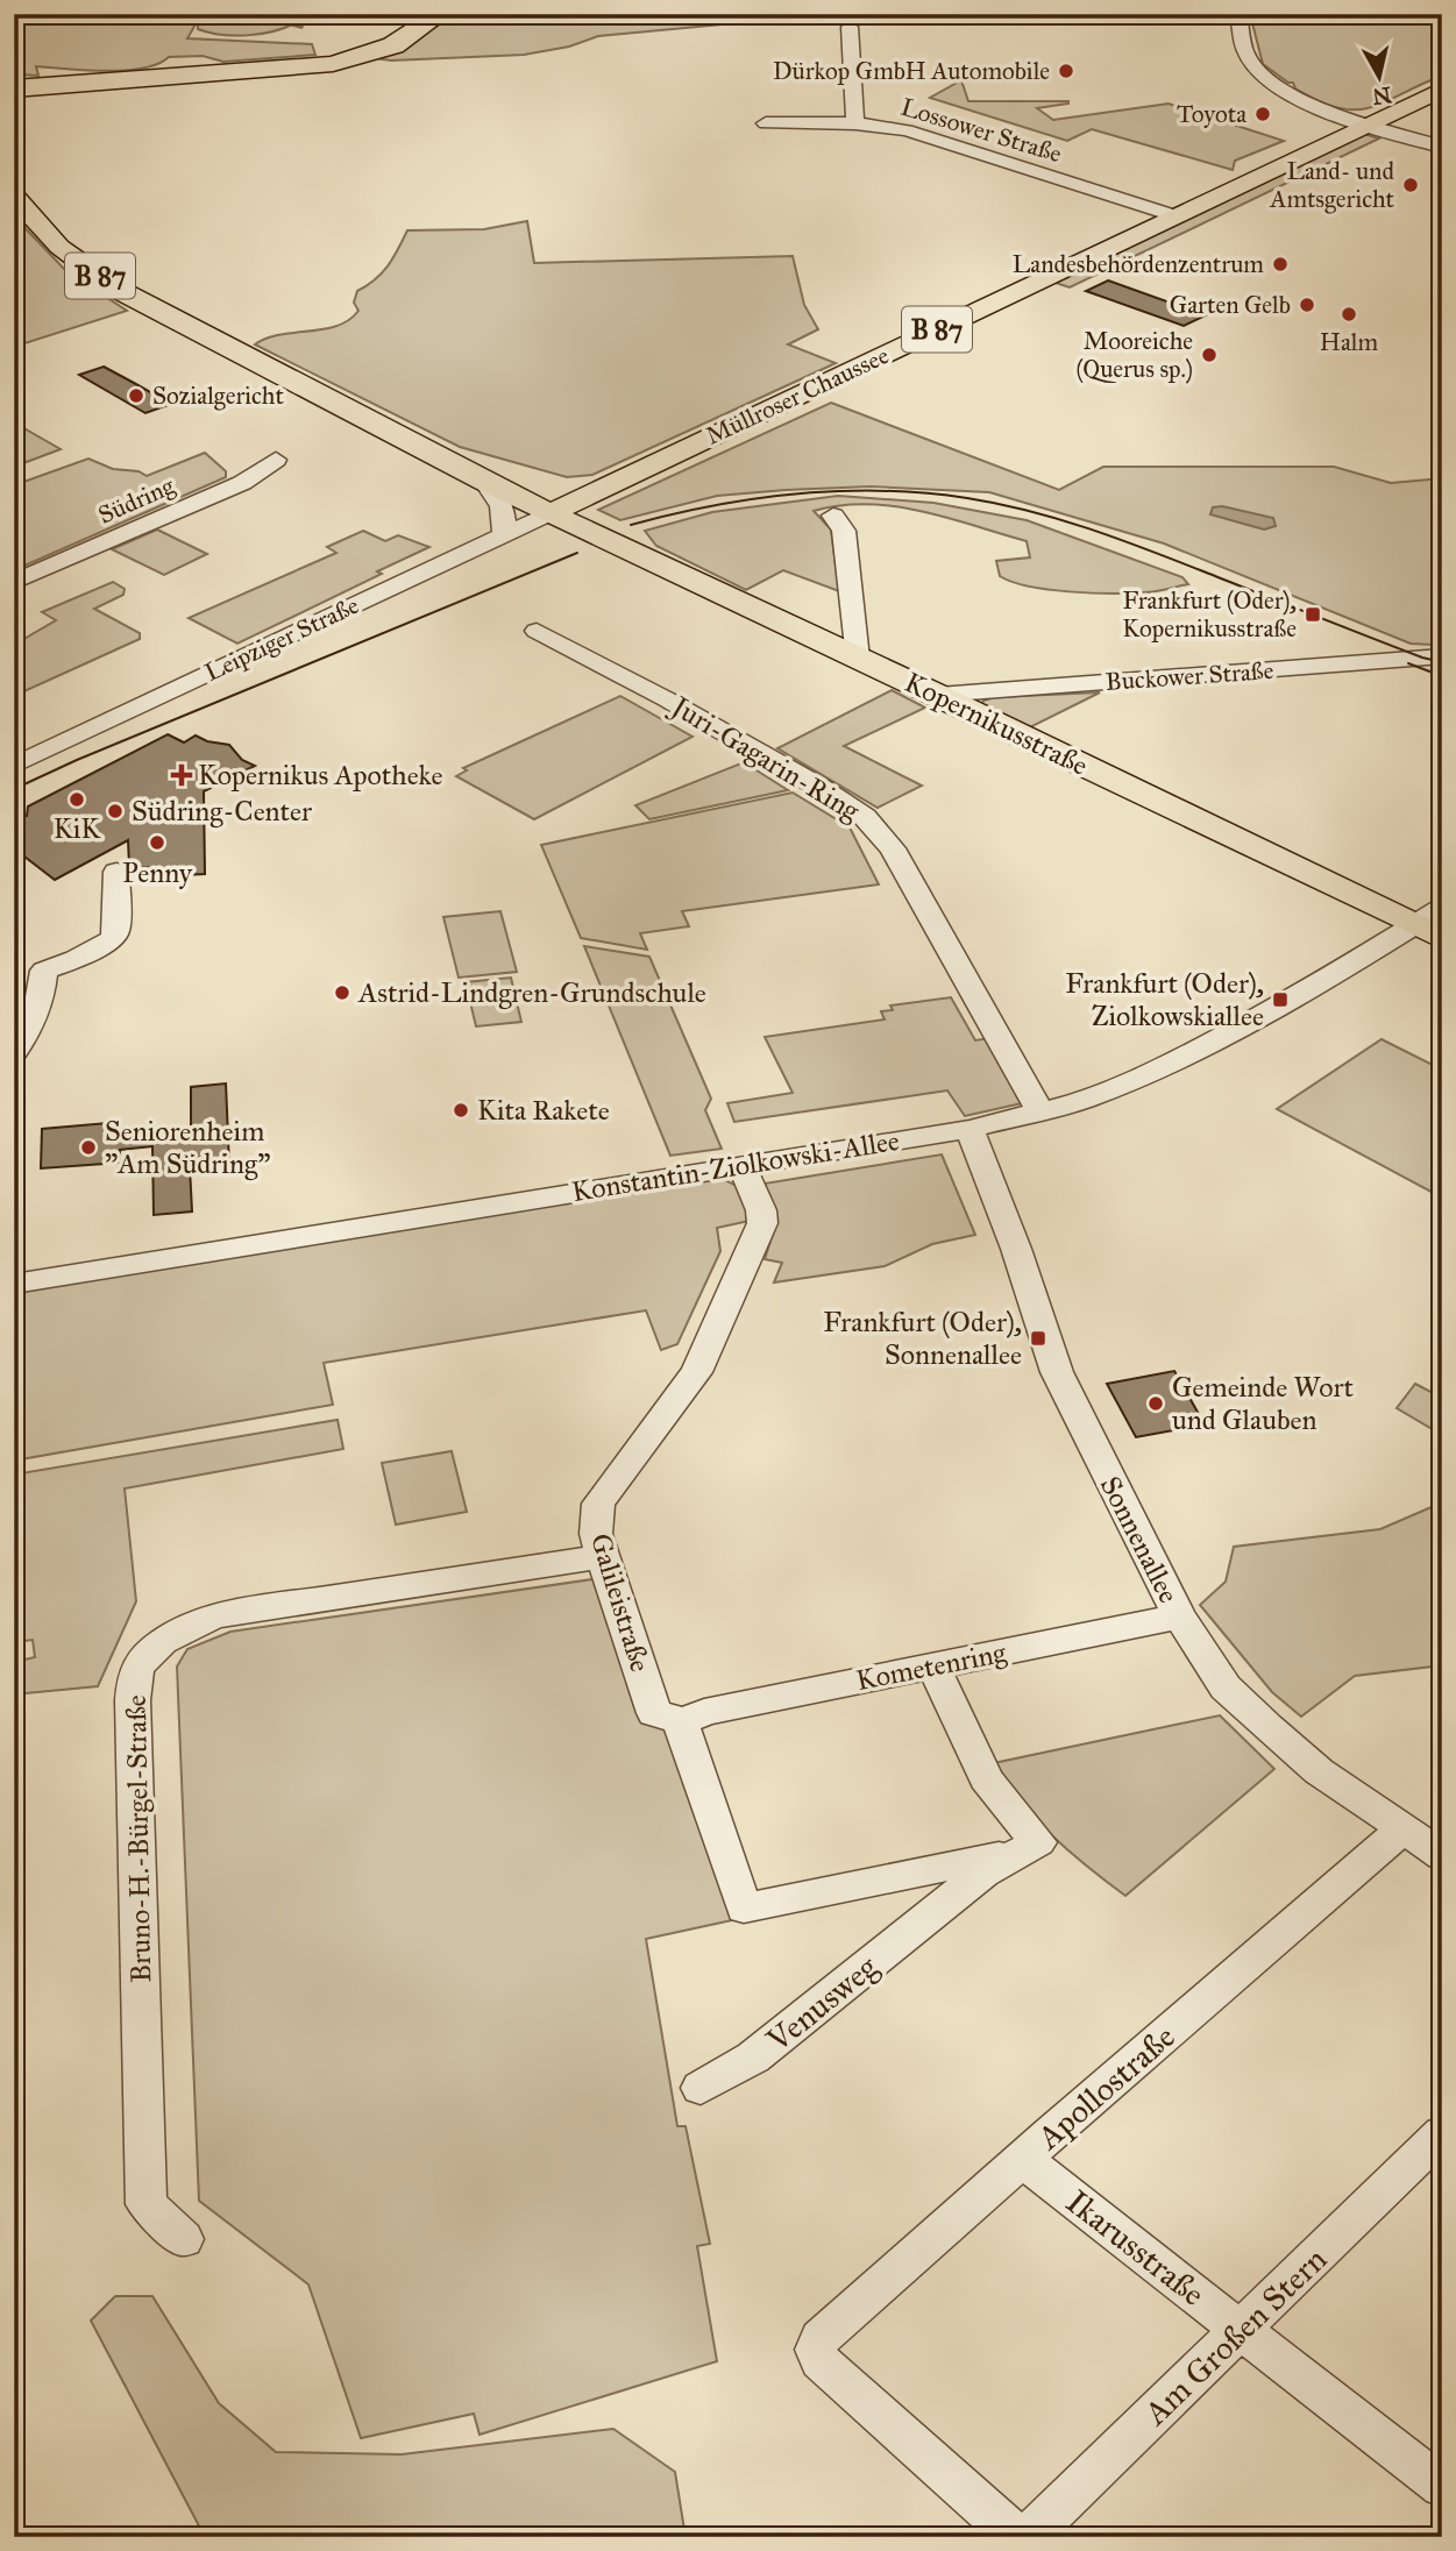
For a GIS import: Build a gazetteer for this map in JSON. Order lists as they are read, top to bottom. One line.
{"streets":{"main road":["B 87","Müllroser Chaussee","Kopernikusstraße"],"street":["Lossower Straße","Südring","Leipziger Straße","Buckower Straße","Juri-Gagarin-Ring","Konstantin-Ziolkowski-Allee","Sonnenallee","Galileistraße","Kometenring","Bruno-H.-Bürgel-Straße","Venusweg","Apollostraße","Ikarusstraße","Am Großen Stern"]},"crossings":[["Lossower Straße","Müllroser Chaussee"],["B 87","Müllroser Chaussee"],["B 87","Leipziger Straße"],["B 87","Kopernikusstraße"],["Müllroser Chaussee","Leipziger Straße"],["Müllroser Chaussee","Kopernikusstraße"],["Leipziger Straße","Kopernikusstraße"],["Buckower Straße","Kopernikusstraße"],["Kopernikusstraße","Konstantin-Ziolkowski-Allee"],["Juri-Gagarin-Ring","Konstantin-Ziolkowski-Allee"],["Konstantin-Ziolkowski-Allee","Sonnenallee"],["Konstantin-Ziolkowski-Allee","Galileistraße"],["Sonnenallee","Kometenring"],["Sonnenallee","Apollostraße"],["Galileistraße","Kometenring"],["Galileistraße","Bruno-H.-Bürgel-Straße"],["Apollostraße","Ikarusstraße"],["Ikarusstraße","Am Großen Stern"]],"places":{"other":["Dürkop GmbH Automobile","Toyota","Land- und Amtsgericht","Landesbehördenzentrum","Garten Gelb","Halm","Mooreiche (Querus sp.)","Sozialgericht","KiK","Südring-Center","Penny","Astrid-Lindgren-Grundschule","Kita Rakete","Seniorenheim \"Am Südring\"","Gemeinde Wort und Glauben"],"transit":["Frankfurt (Oder), Kopernikusstraße","Frankfurt (Oder), Ziolkowskiallee","Frankfurt (Oder), Sonnenallee"],"health":["Kopernikus Apotheke"]},"north":"bottom"}
